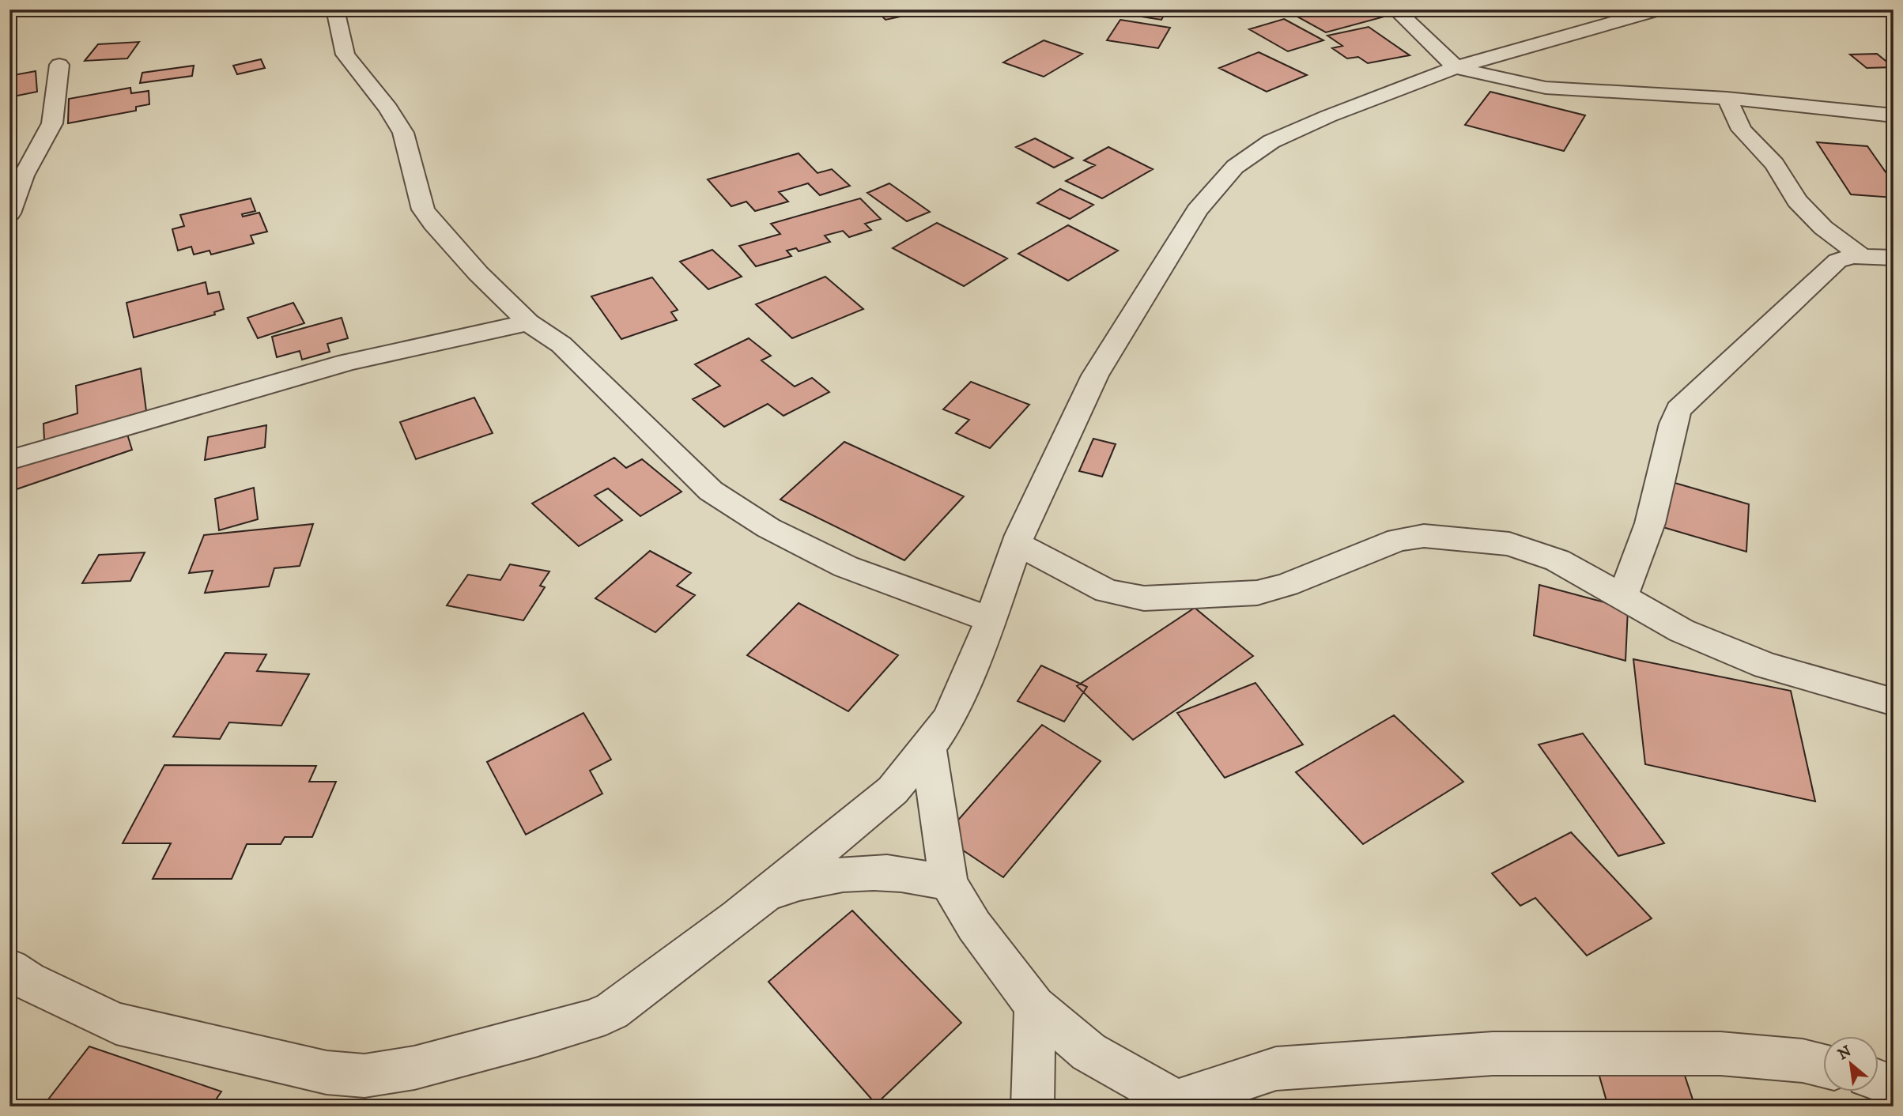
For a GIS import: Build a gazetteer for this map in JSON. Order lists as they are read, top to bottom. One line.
{"north":"top left"}
